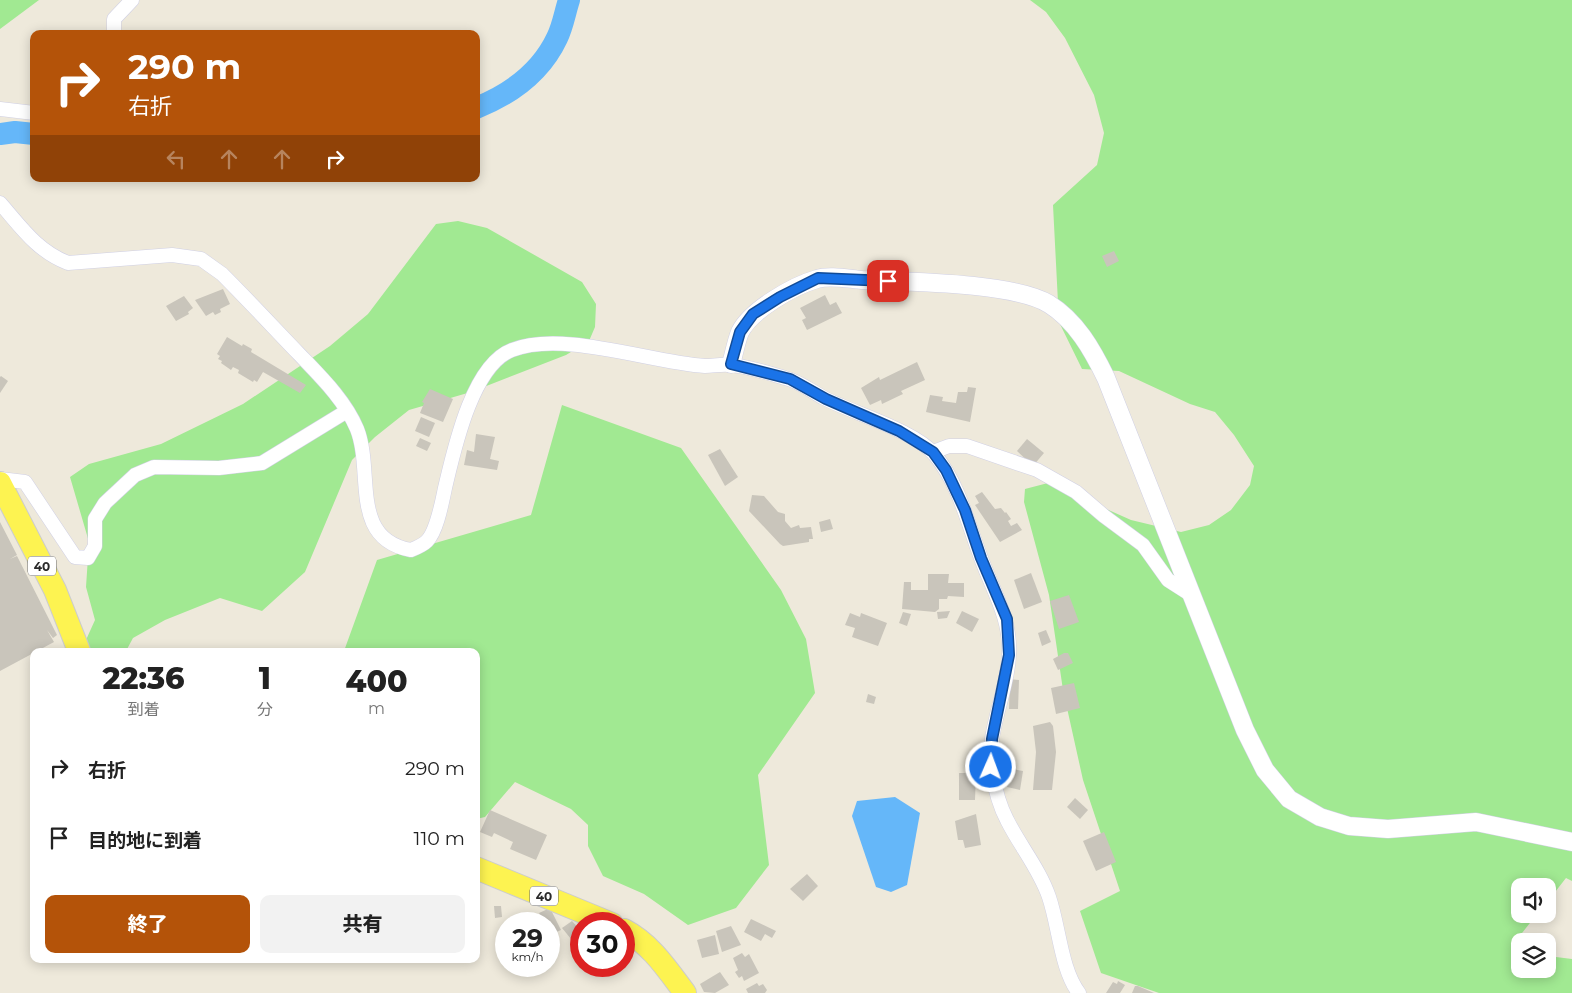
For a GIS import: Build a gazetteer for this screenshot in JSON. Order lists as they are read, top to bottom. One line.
{"streets":{"main road":["40"]},"page":{"turn":["290 m","右折"],"eta":["22:36","到着","1","分","400","m"],"list":[{"name":"右折","value":"290 m"},{"name":"目的地に到着","value":"110 m"}],"buttons":["終了","共有"],"speed":"29 km/h","limit":"30"}}
